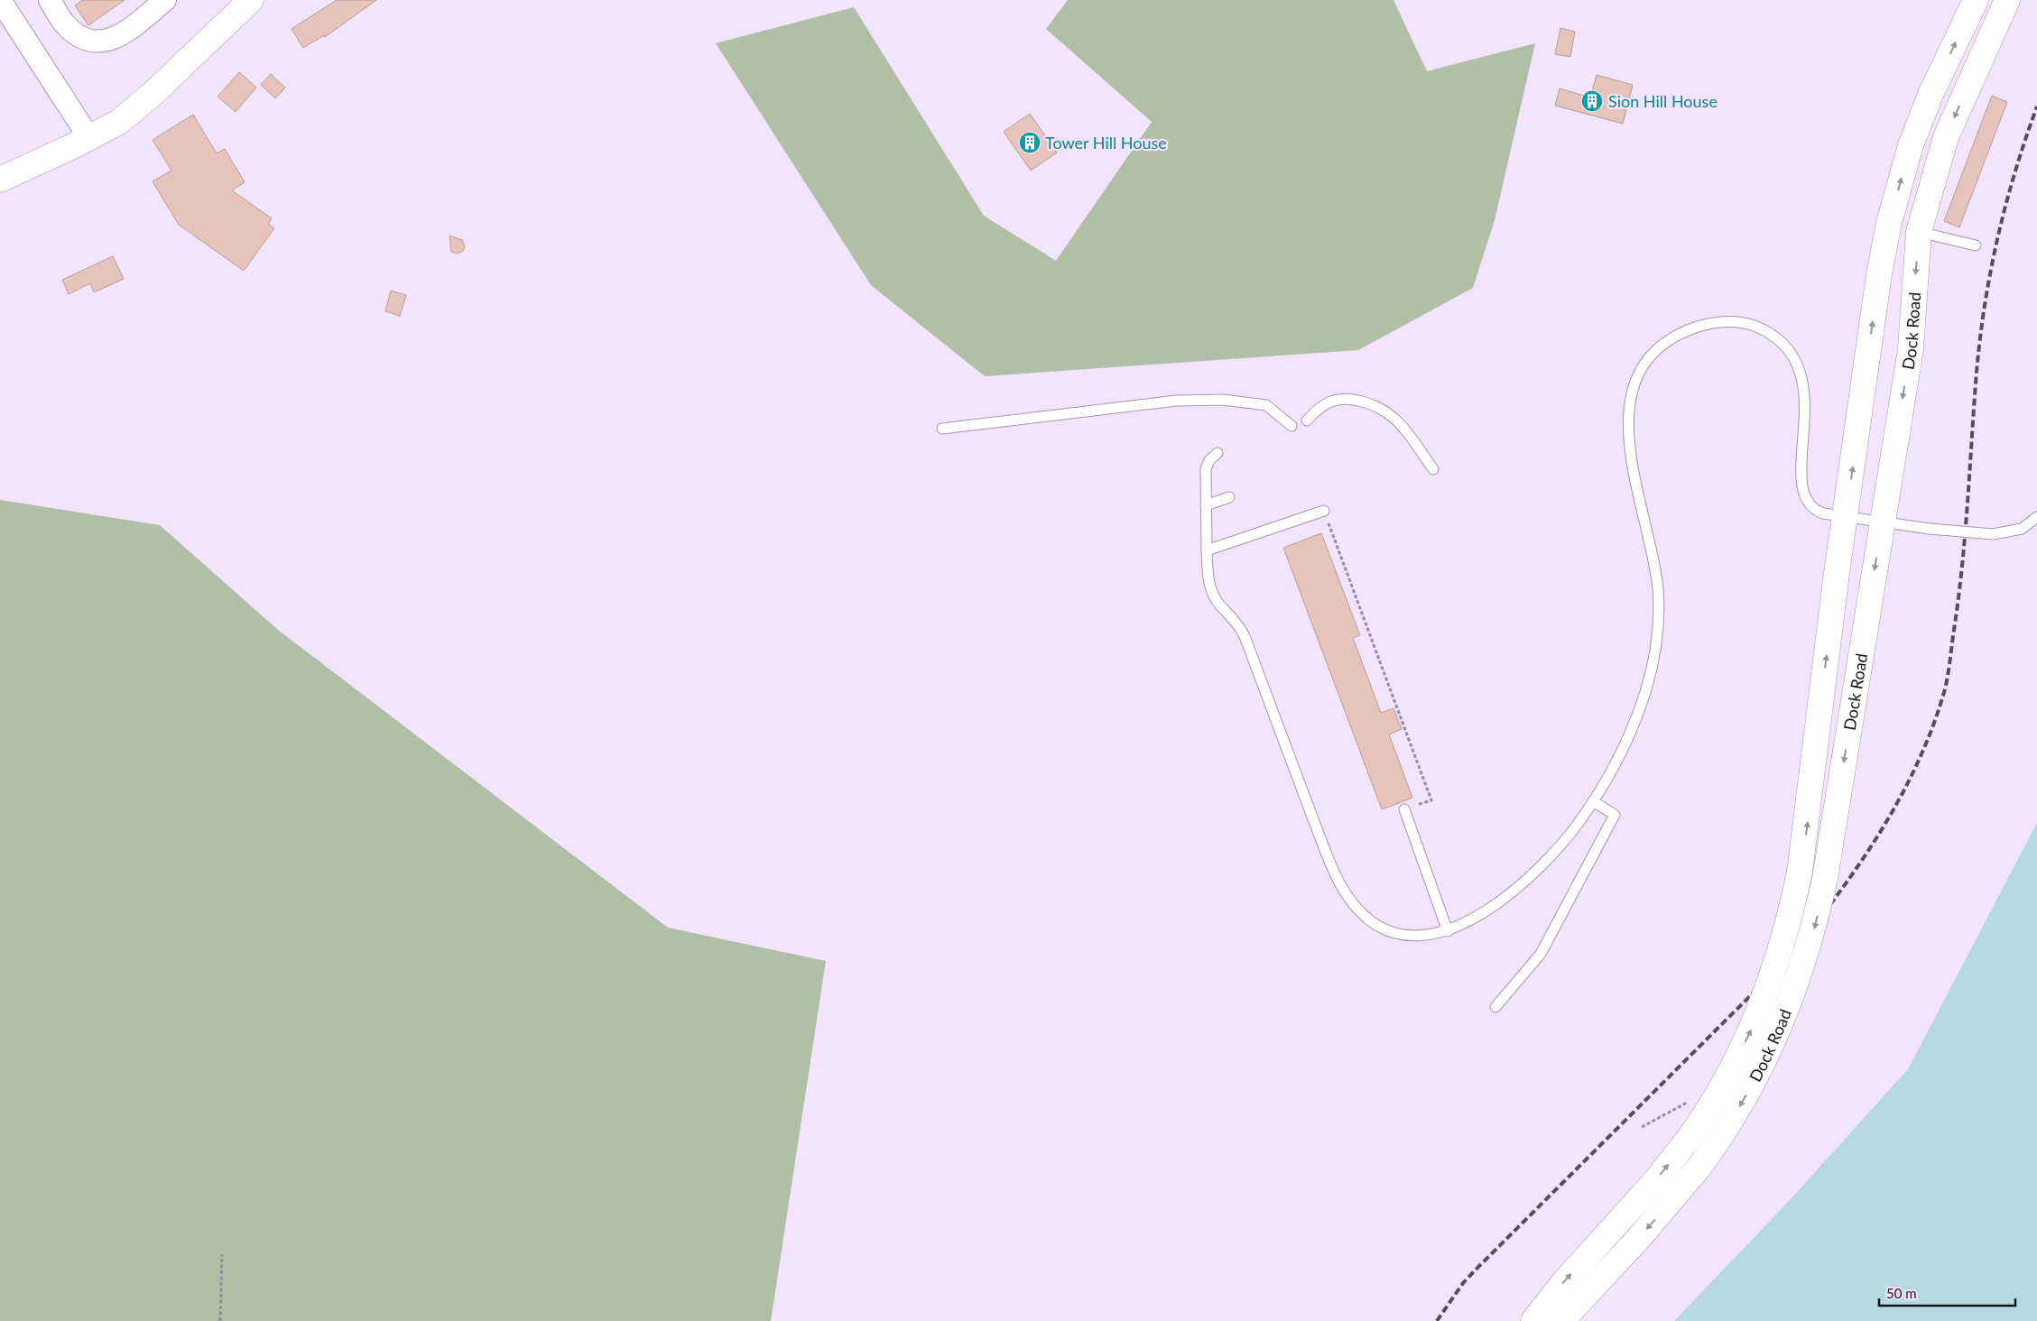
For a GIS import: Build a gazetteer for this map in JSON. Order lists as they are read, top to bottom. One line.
{"streets":{"main road":["Dock Road"]},"places":{"building":["Sion Hill House","Tower Hill House"]},"scale_bar":"50 m"}
